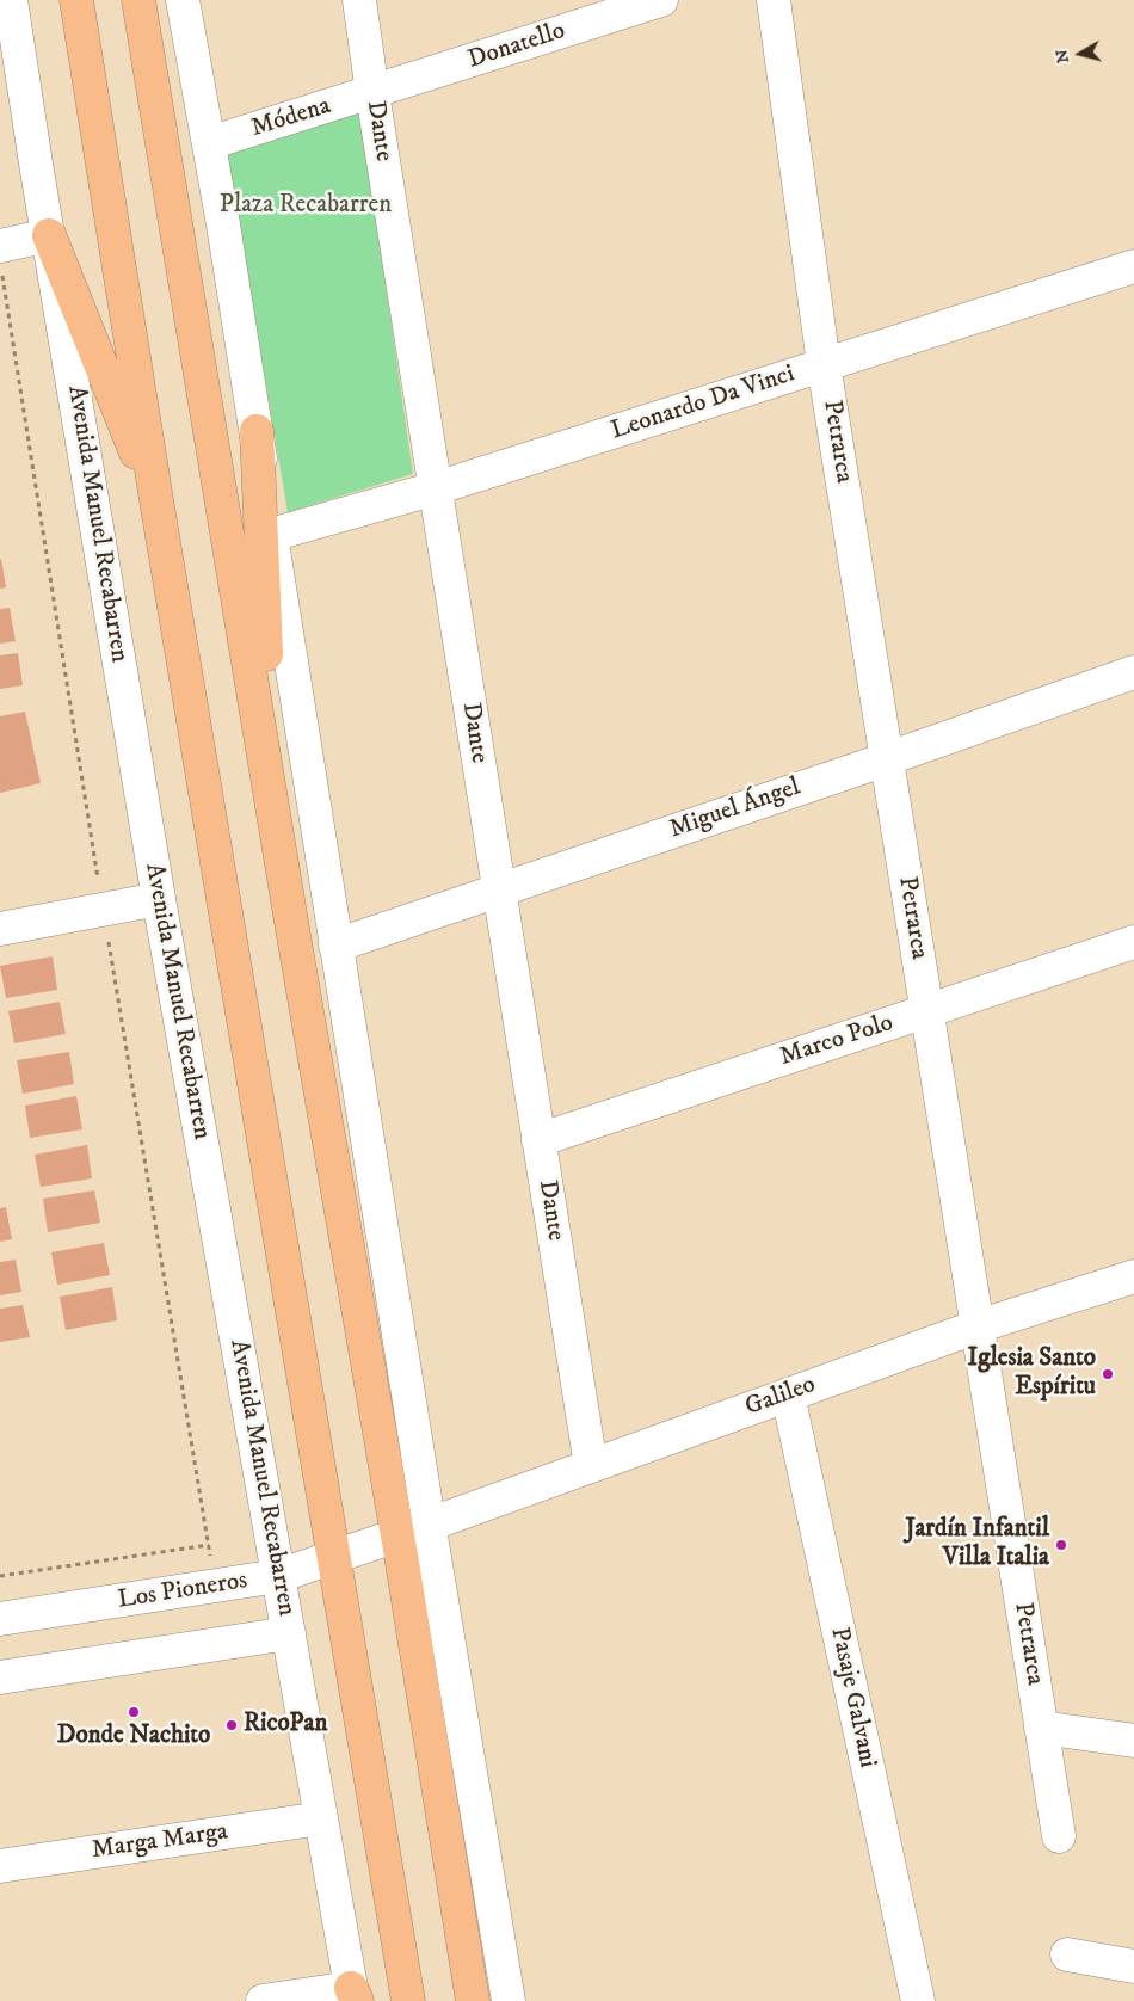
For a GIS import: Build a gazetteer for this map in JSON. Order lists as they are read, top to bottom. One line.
{"streets":{"street":["Donatello","Módena","Dante","Leonardo Da Vinci","Petrarca","Avenida Manuel Recabarren","Miguel Ángel","Marco Polo","Galileo","Los Pioneros","Pasaje Galvani","Marga Marga"]},"crossings":[["Donatello","Módena"],["Donatello","Dante"],["Módena","Dante"],["Dante","Leonardo Da Vinci"],["Dante","Miguel Ángel"],["Dante","Marco Polo"],["Dante","Galileo"],["Leonardo Da Vinci","Petrarca"],["Petrarca","Miguel Ángel"],["Petrarca","Marco Polo"],["Petrarca","Galileo"],["Avenida Manuel Recabarren","Los Pioneros"],["Avenida Manuel Recabarren","Marga Marga"],["Galileo","Los Pioneros"],["Galileo","Pasaje Galvani"]],"parks":["Plaza Recabarren"],"places":["Iglesia Santo Espíritu","Jardín Infantil Villa Italia","Donde Nachito","RicoPan"],"north":"left"}
